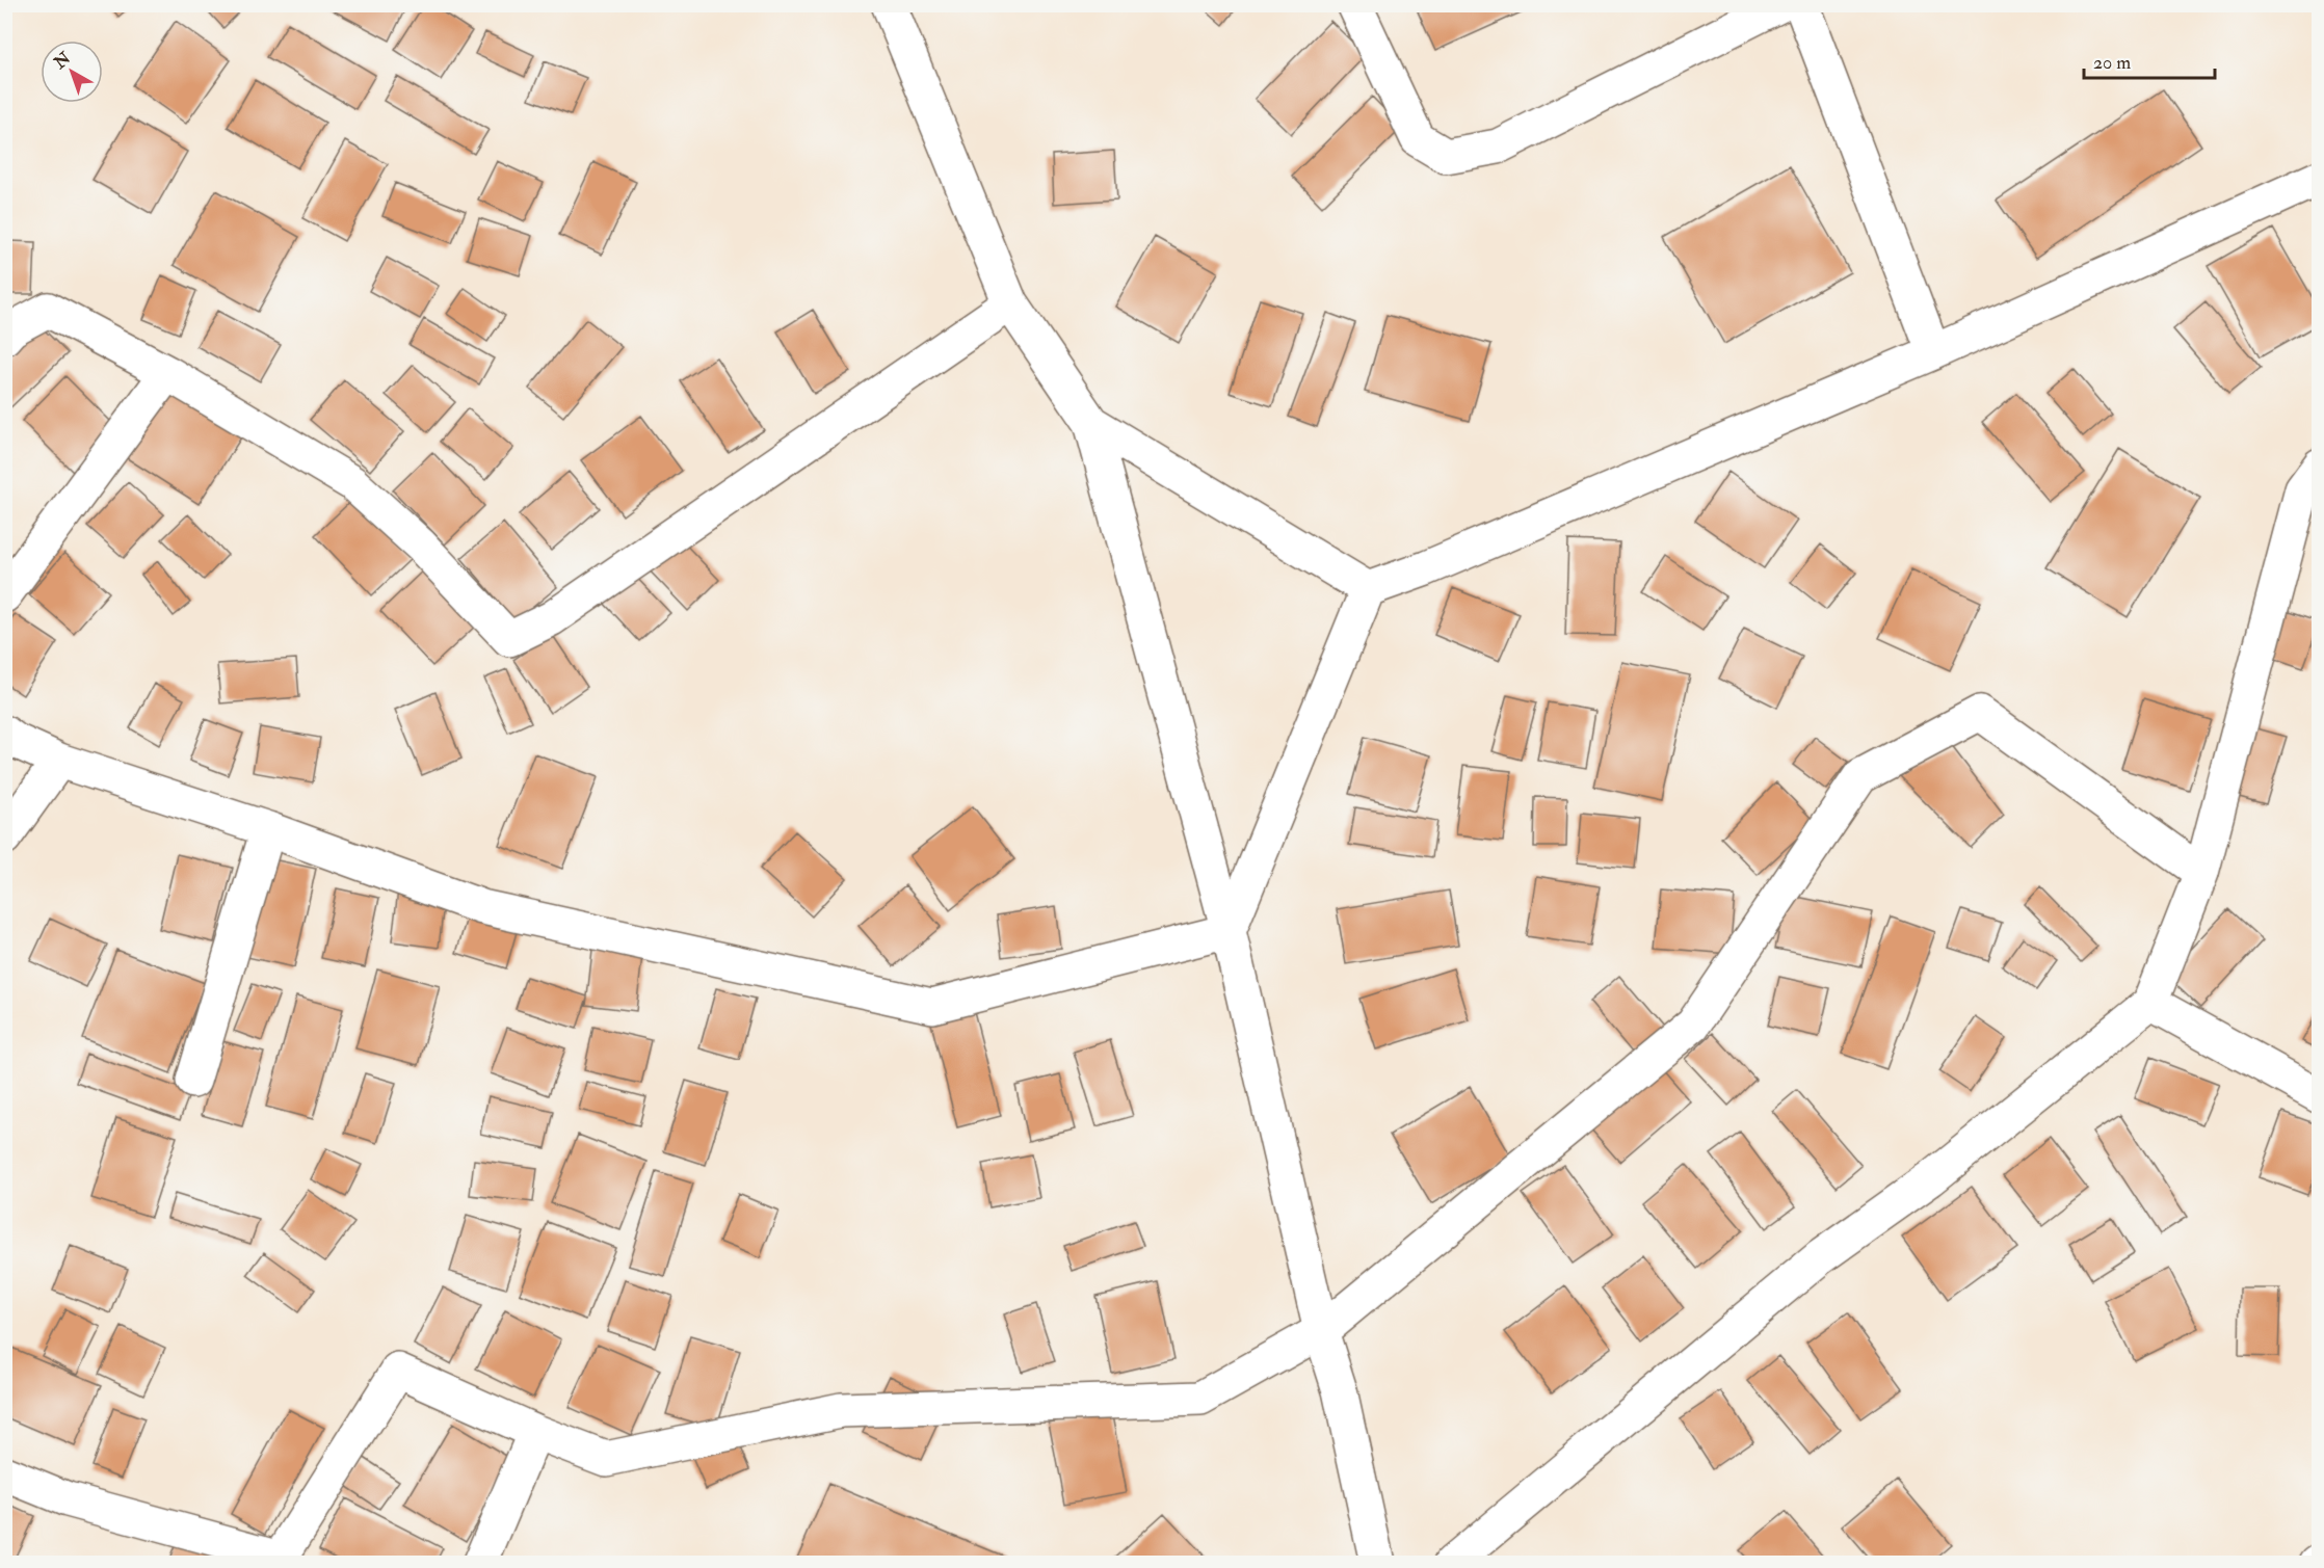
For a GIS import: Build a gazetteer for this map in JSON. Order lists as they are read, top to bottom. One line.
{"scale_bar":"20 m","north":"top left"}
